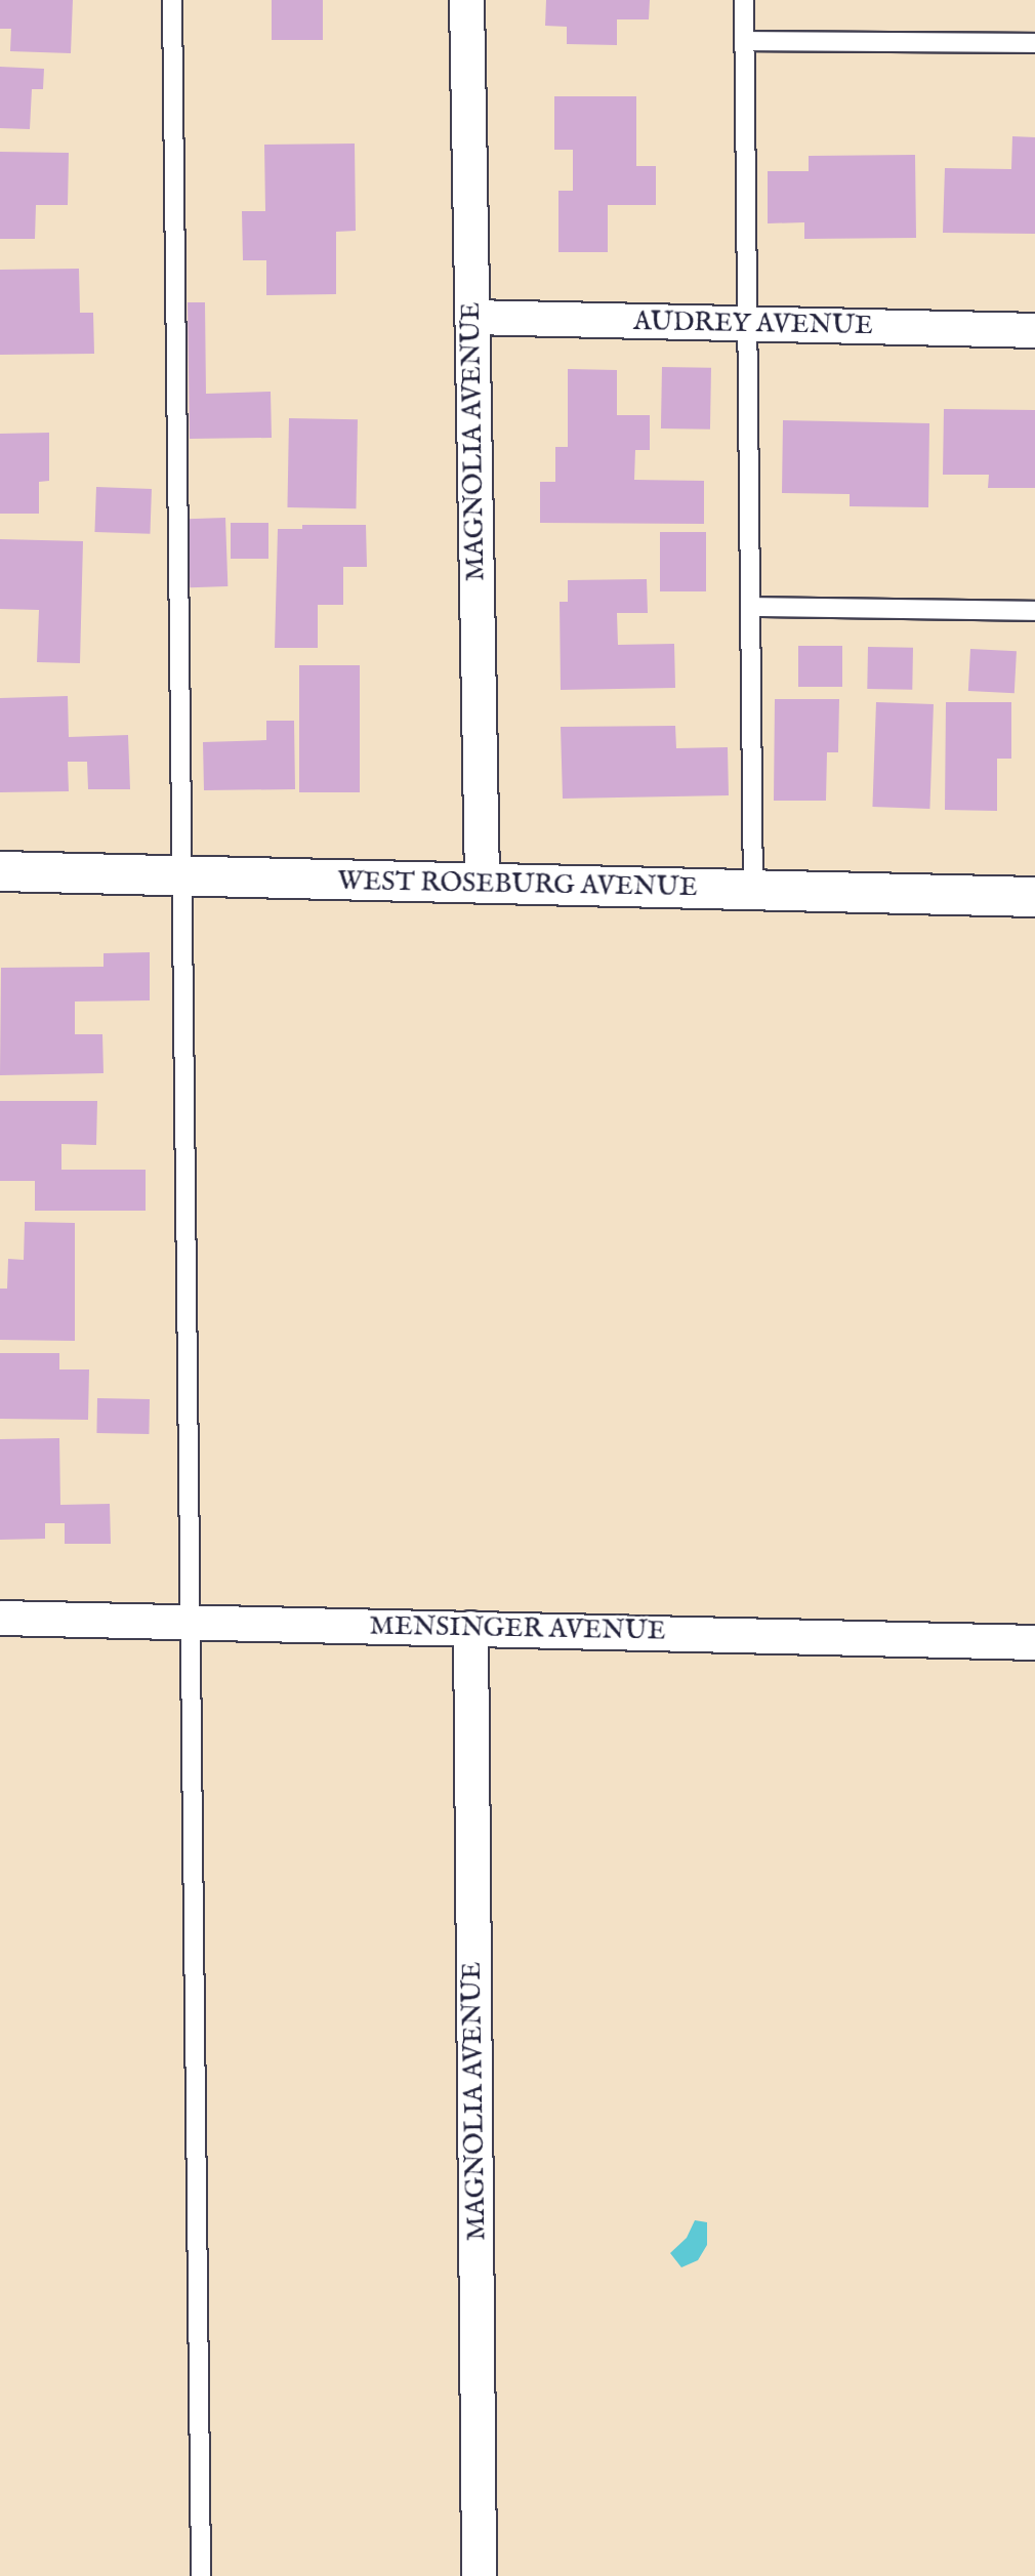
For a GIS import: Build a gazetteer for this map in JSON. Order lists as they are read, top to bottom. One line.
{"streets":{"street":["AUDREY AVENUE","MAGNOLIA AVENUE","WEST ROSEBURG AVENUE","MENSINGER AVENUE"]},"crossings":[["AUDREY AVENUE","MAGNOLIA AVENUE"],["MAGNOLIA AVENUE","WEST ROSEBURG AVENUE"],["MAGNOLIA AVENUE","MENSINGER AVENUE"]]}
